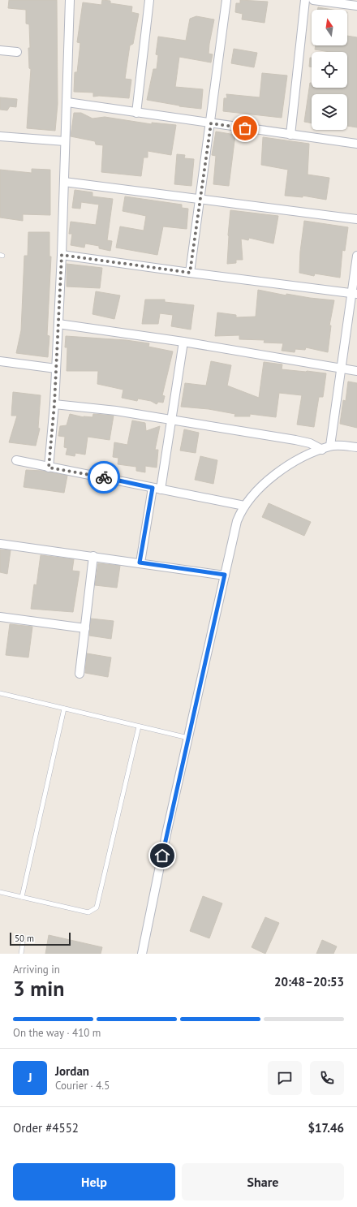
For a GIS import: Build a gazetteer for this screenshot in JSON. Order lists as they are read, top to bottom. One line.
{"scale_bar":"50 m","north":"top","page":{"scale":"50 m","heading":["3 min","Arriving in","20:48–20:53"],"panel":["Jordan","Courier · 4.5","Order #4552","$17.46"],"bar":"On the way · 410 m","round":"J","buttons":["Help","Share"]}}
